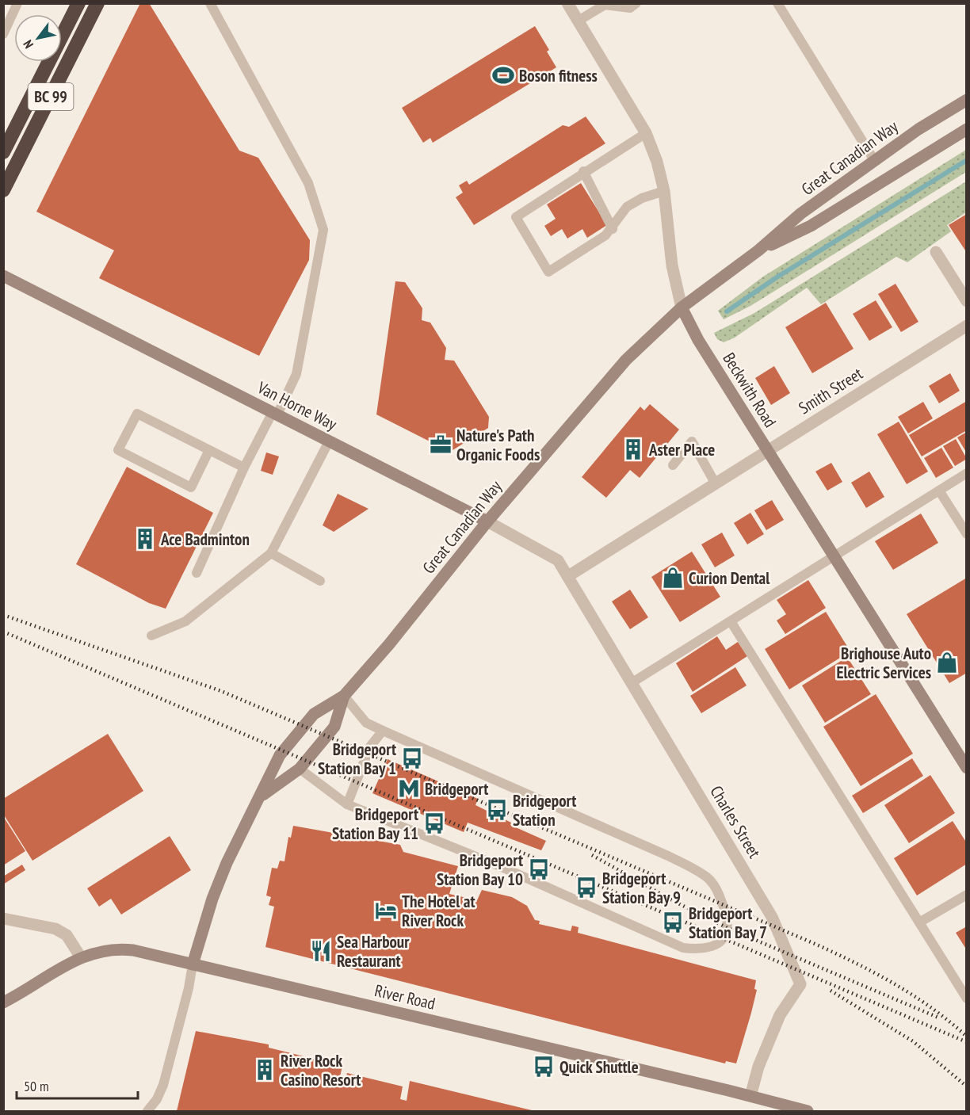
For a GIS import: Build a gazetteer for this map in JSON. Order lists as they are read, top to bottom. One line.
{"streets":{"highway":["BC 99"],"street":["Great Canadian Way","Beckwith Road","Smith Street","Van Horne Way","Charles Street","River Road"]},"crossings":[["Great Canadian Way","Beckwith Road"],["Great Canadian Way","Van Horne Way"],["Great Canadian Way","River Road"],["Beckwith Road","Smith Street"],["Smith Street","Van Horne Way"],["Smith Street","Charles Street"],["Van Horne Way","Charles Street"],["Charles Street","River Road"]],"places":{"sports":["Boson fitness"],"office":["Nature's Path Organic Foods"],"building":["Aster Place","Ace Badminton","River Rock Casino Resort"],"shop":["Curion Dental","Brighouse Auto Electric Services"],"bus stop":["Bridgeport Station Bay 1","Bridgeport Station","Bridgeport Station Bay 11","Bridgeport Station Bay 10","Bridgeport Station Bay 9","Bridgeport Station Bay 7","Quick Shuttle"],"metro station":["Bridgeport"],"hotel":["The Hotel at River Rock"],"restaurant":["Sea Harbour Restaurant"]},"scale_bar":"50 m","north":"bottom left"}
